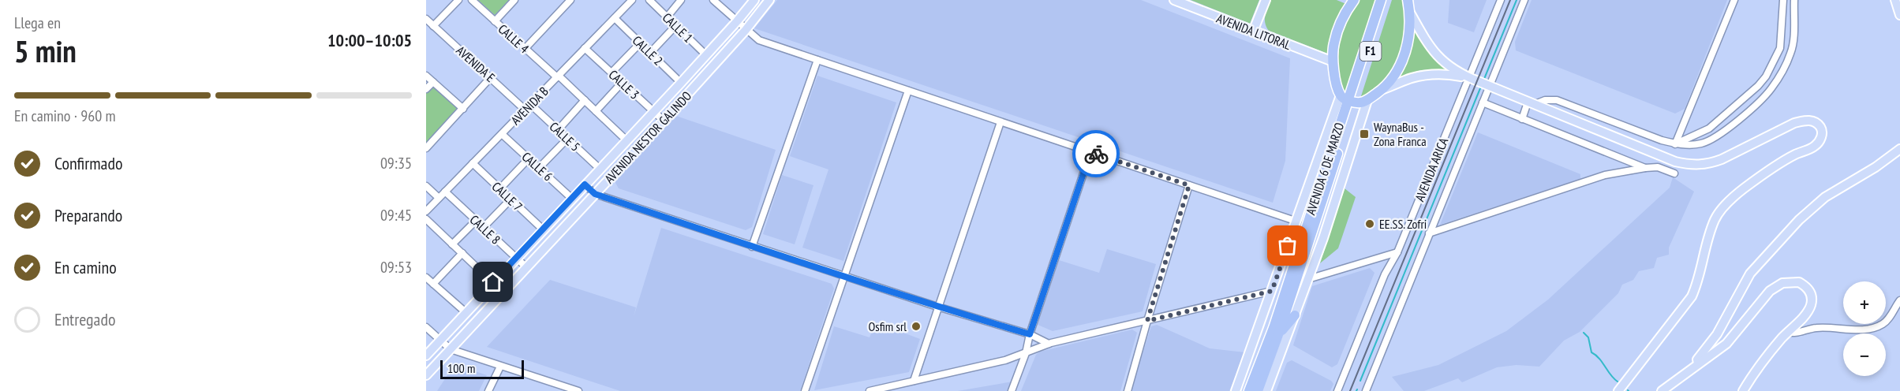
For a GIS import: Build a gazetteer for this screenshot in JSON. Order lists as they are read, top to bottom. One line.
{"streets":{"highway":["F1","AVENIDA 6 DE MARZO"],"main road":["AVENIDA LITORAL","AVENIDA NESTOR GALINDO"],"street":["CALLE 1","CALLE 4","CALLE 2","AVENIDA E","CALLE 3","AVENIDA B","CALLE 5","CALLE 6","AVENIDA ARICA","CALLE 7","CALLE 8"]},"crossings":[["CALLE 1","AVENIDA NESTOR GALINDO"],["CALLE 4","AVENIDA B"],["CALLE 4","AVENIDA NESTOR GALINDO"],["CALLE 2","AVENIDA B"],["CALLE 2","AVENIDA NESTOR GALINDO"],["F1","AVENIDA 6 DE MARZO"],["AVENIDA E","AVENIDA B"],["CALLE 3","AVENIDA B"],["CALLE 3","AVENIDA NESTOR GALINDO"],["AVENIDA B","CALLE 5"],["AVENIDA B","CALLE 6"],["AVENIDA B","CALLE 7"],["AVENIDA B","CALLE 8"],["CALLE 5","AVENIDA NESTOR GALINDO"],["AVENIDA NESTOR GALINDO","CALLE 6"],["AVENIDA NESTOR GALINDO","CALLE 7"],["AVENIDA NESTOR GALINDO","CALLE 8"]],"places":{"transit":["WaynaBus - Zona Franca"],"other":["EE.SS. Zofri","Osfim srl"]},"scale_bar":"100 m","page":{"heading":["5 min","Llega en","10:00–10:05"],"bar":"En camino · 960 m","list":[["Confirmado","09:35"],["Preparando","09:45"],["En camino","09:53"],"Entregado"],"map_buttons":["+","−"],"scale":"100 m"}}
